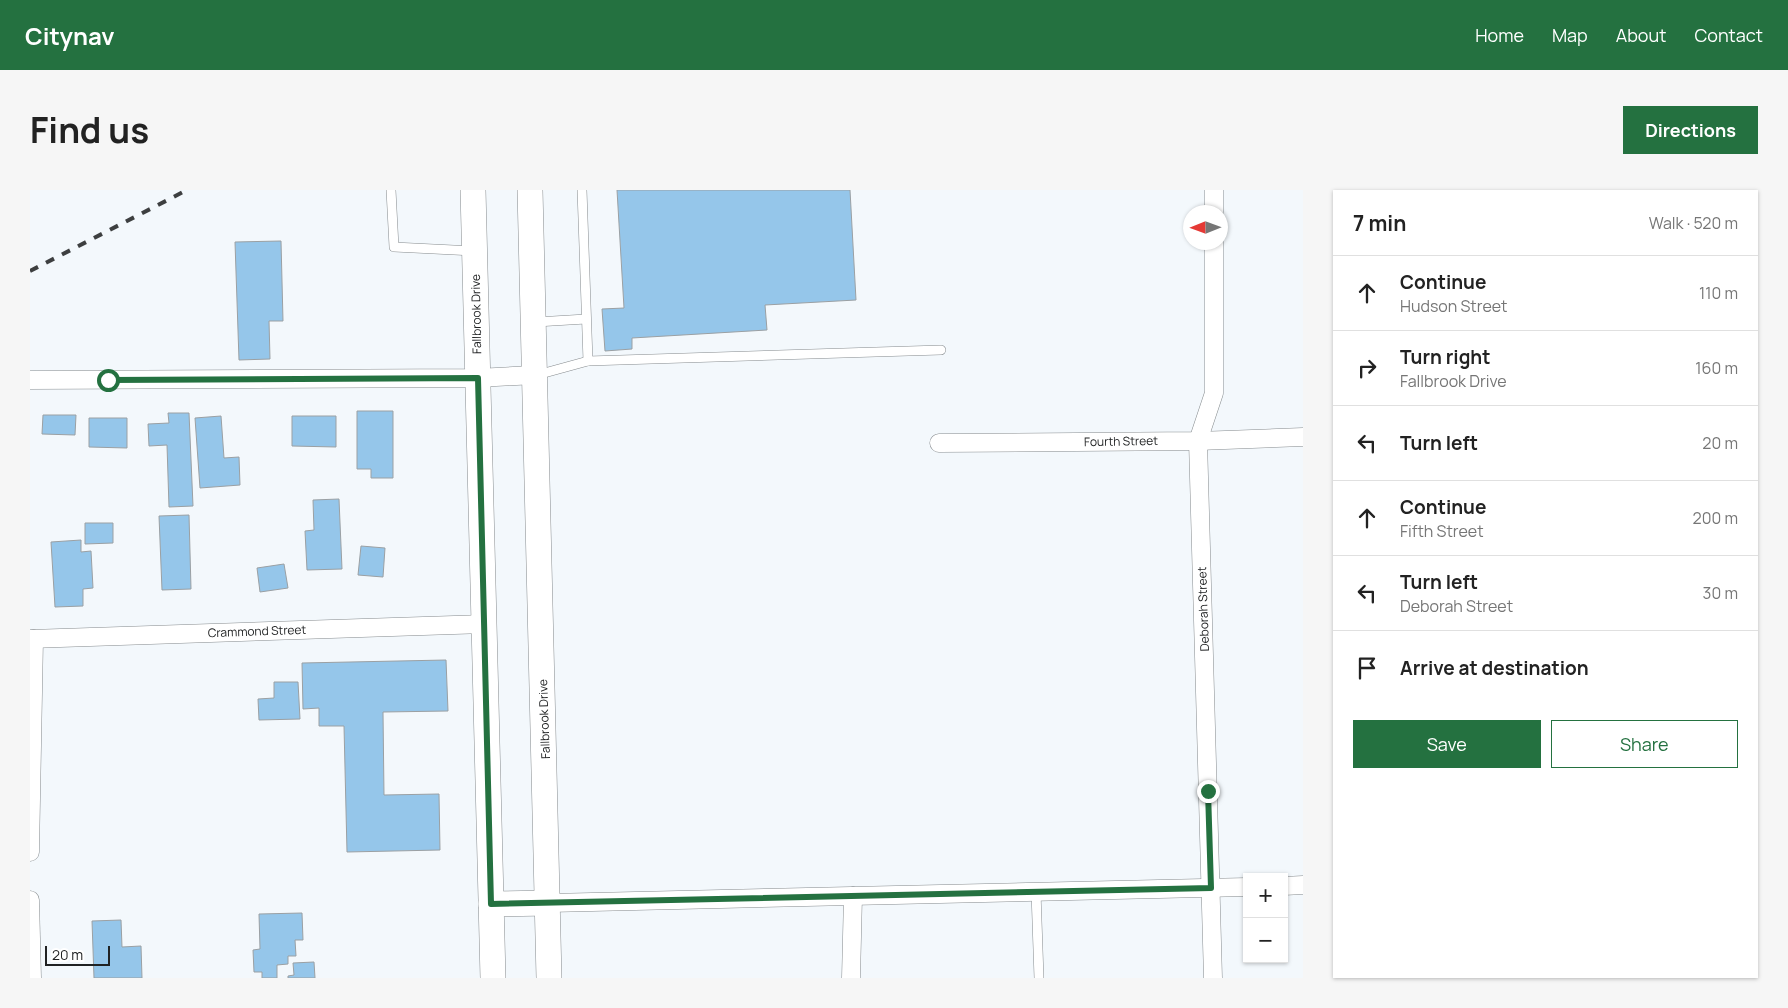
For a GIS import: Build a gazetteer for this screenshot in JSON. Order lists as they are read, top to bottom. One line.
{"streets":{"main road":["Fallbrook Drive"],"street":["Fourth Street","Deborah Street","Crammond Street"]},"crossings":[["Fallbrook Drive","Crammond Street"],["Fourth Street","Deborah Street"]],"scale_bar":"20 m","north":"left","page":{"header":"Citynav","nav":["Home","Map","About","Contact"],"title":"Find us","buttons":["Directions",["Save","Share"]],"heading":["7 min","Walk · 520 m"],"list":[["Continue","Hudson Street","110 m"],["Turn right","Fallbrook Drive","160 m"],["Turn left","20 m"],["Continue","Fifth Street","200 m"],["Turn left","Deborah Street","30 m"],"Arrive at destination"],"map_buttons":["+","−"],"scale":"20 m"}}
